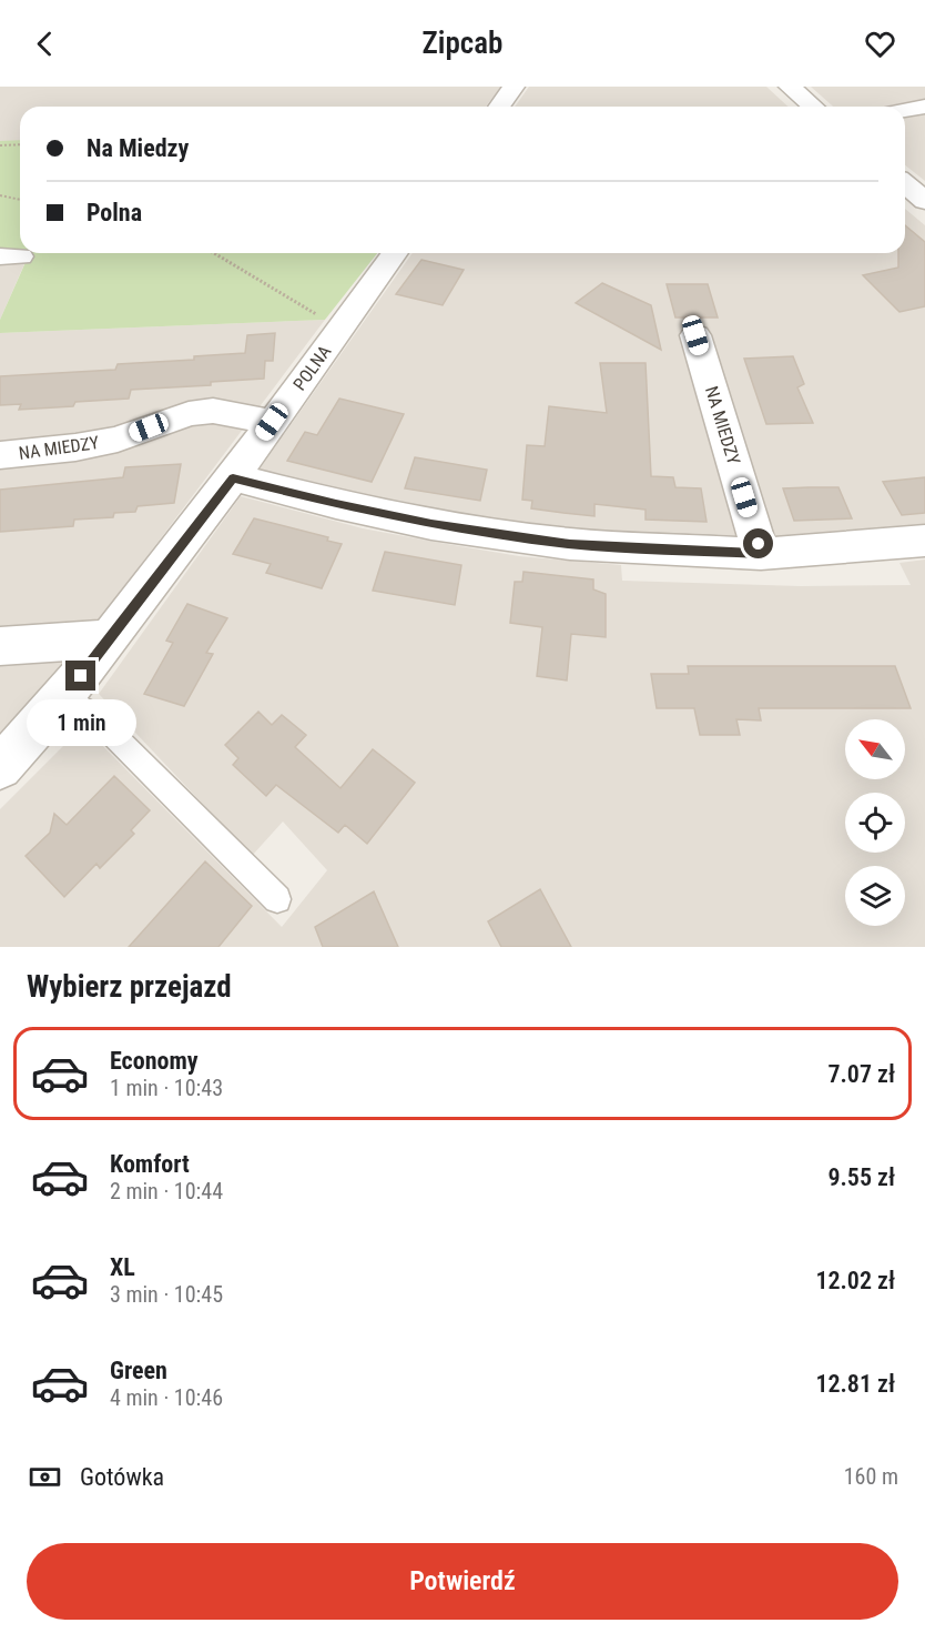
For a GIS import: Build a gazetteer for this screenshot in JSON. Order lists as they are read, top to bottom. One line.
{"streets":{"street":["POLNA","NA MIEDZY"]},"crossings":[["POLNA","NA MIEDZY"]],"north":"top left","page":{"header":"Zipcab","banner":["Na Miedzy","Polna"],"bubble":"1 min","heading":"Wybierz przejazd","list":[{"name":"Economy","note":"1 min · 10:43","value":"7.07 zł"},{"name":"Komfort","note":"2 min · 10:44","value":"9.55 zł"},{"name":"XL","note":"3 min · 10:45","value":"12.02 zł"},{"name":"Green","note":"4 min · 10:46","value":"12.81 zł"}],"pay":["Gotówka","160 m"],"buttons":"Potwierdź"}}
